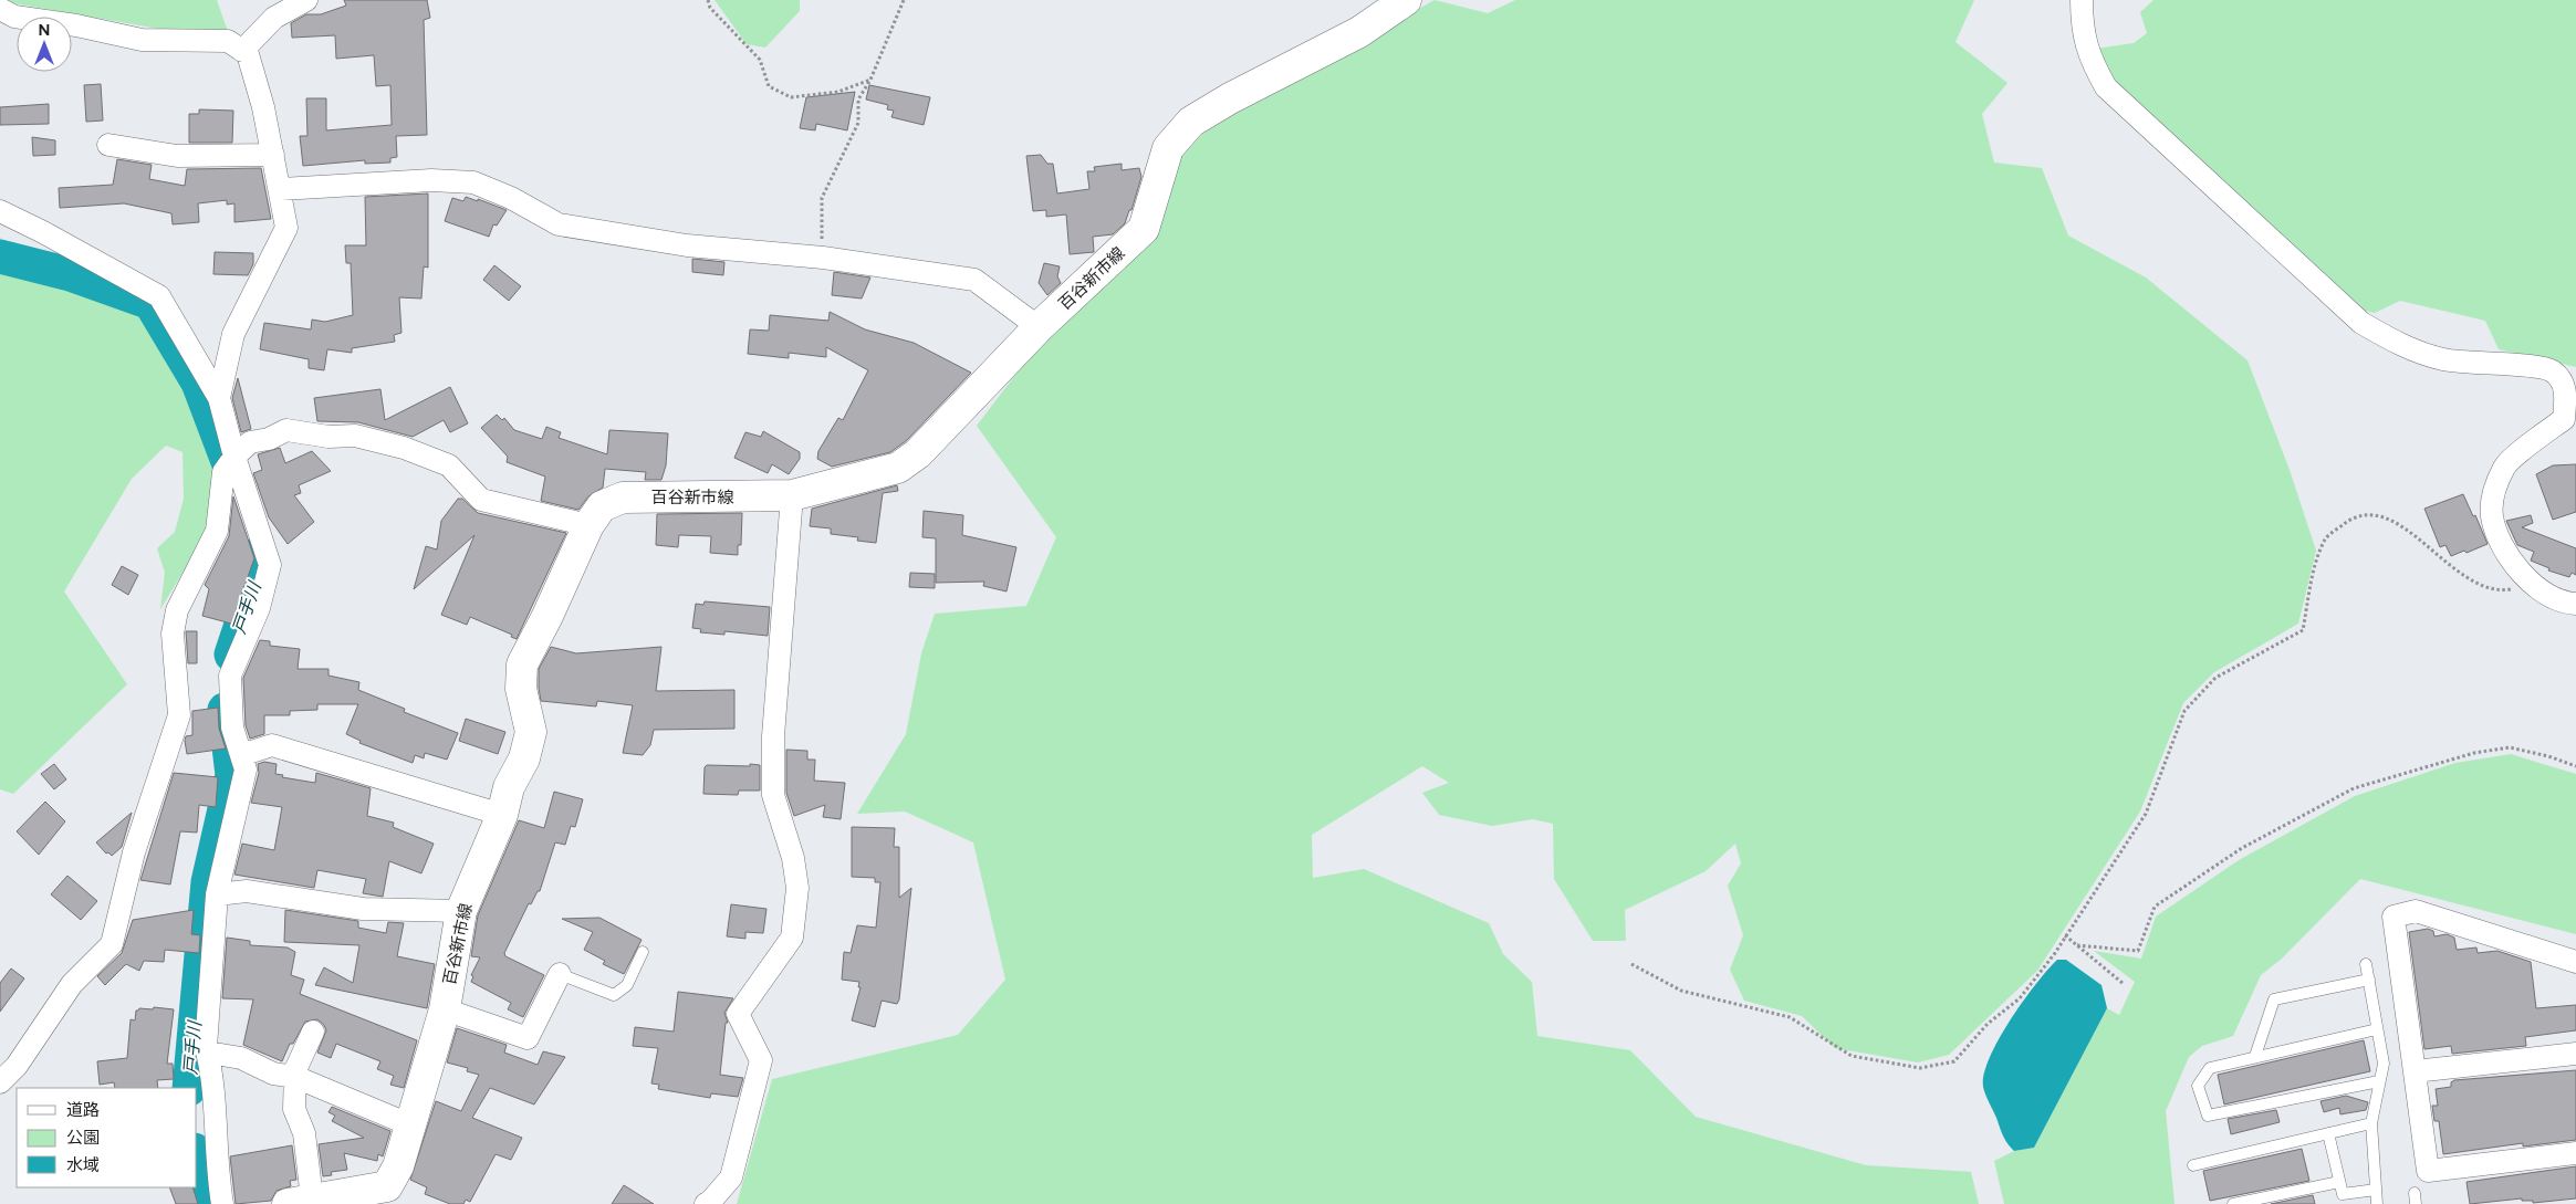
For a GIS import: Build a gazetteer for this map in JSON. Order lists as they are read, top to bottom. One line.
{"streets":{"main road":["百谷新市線"]},"water":["戸手川"],"legend":["道路","公園","水域"],"north":"top"}
